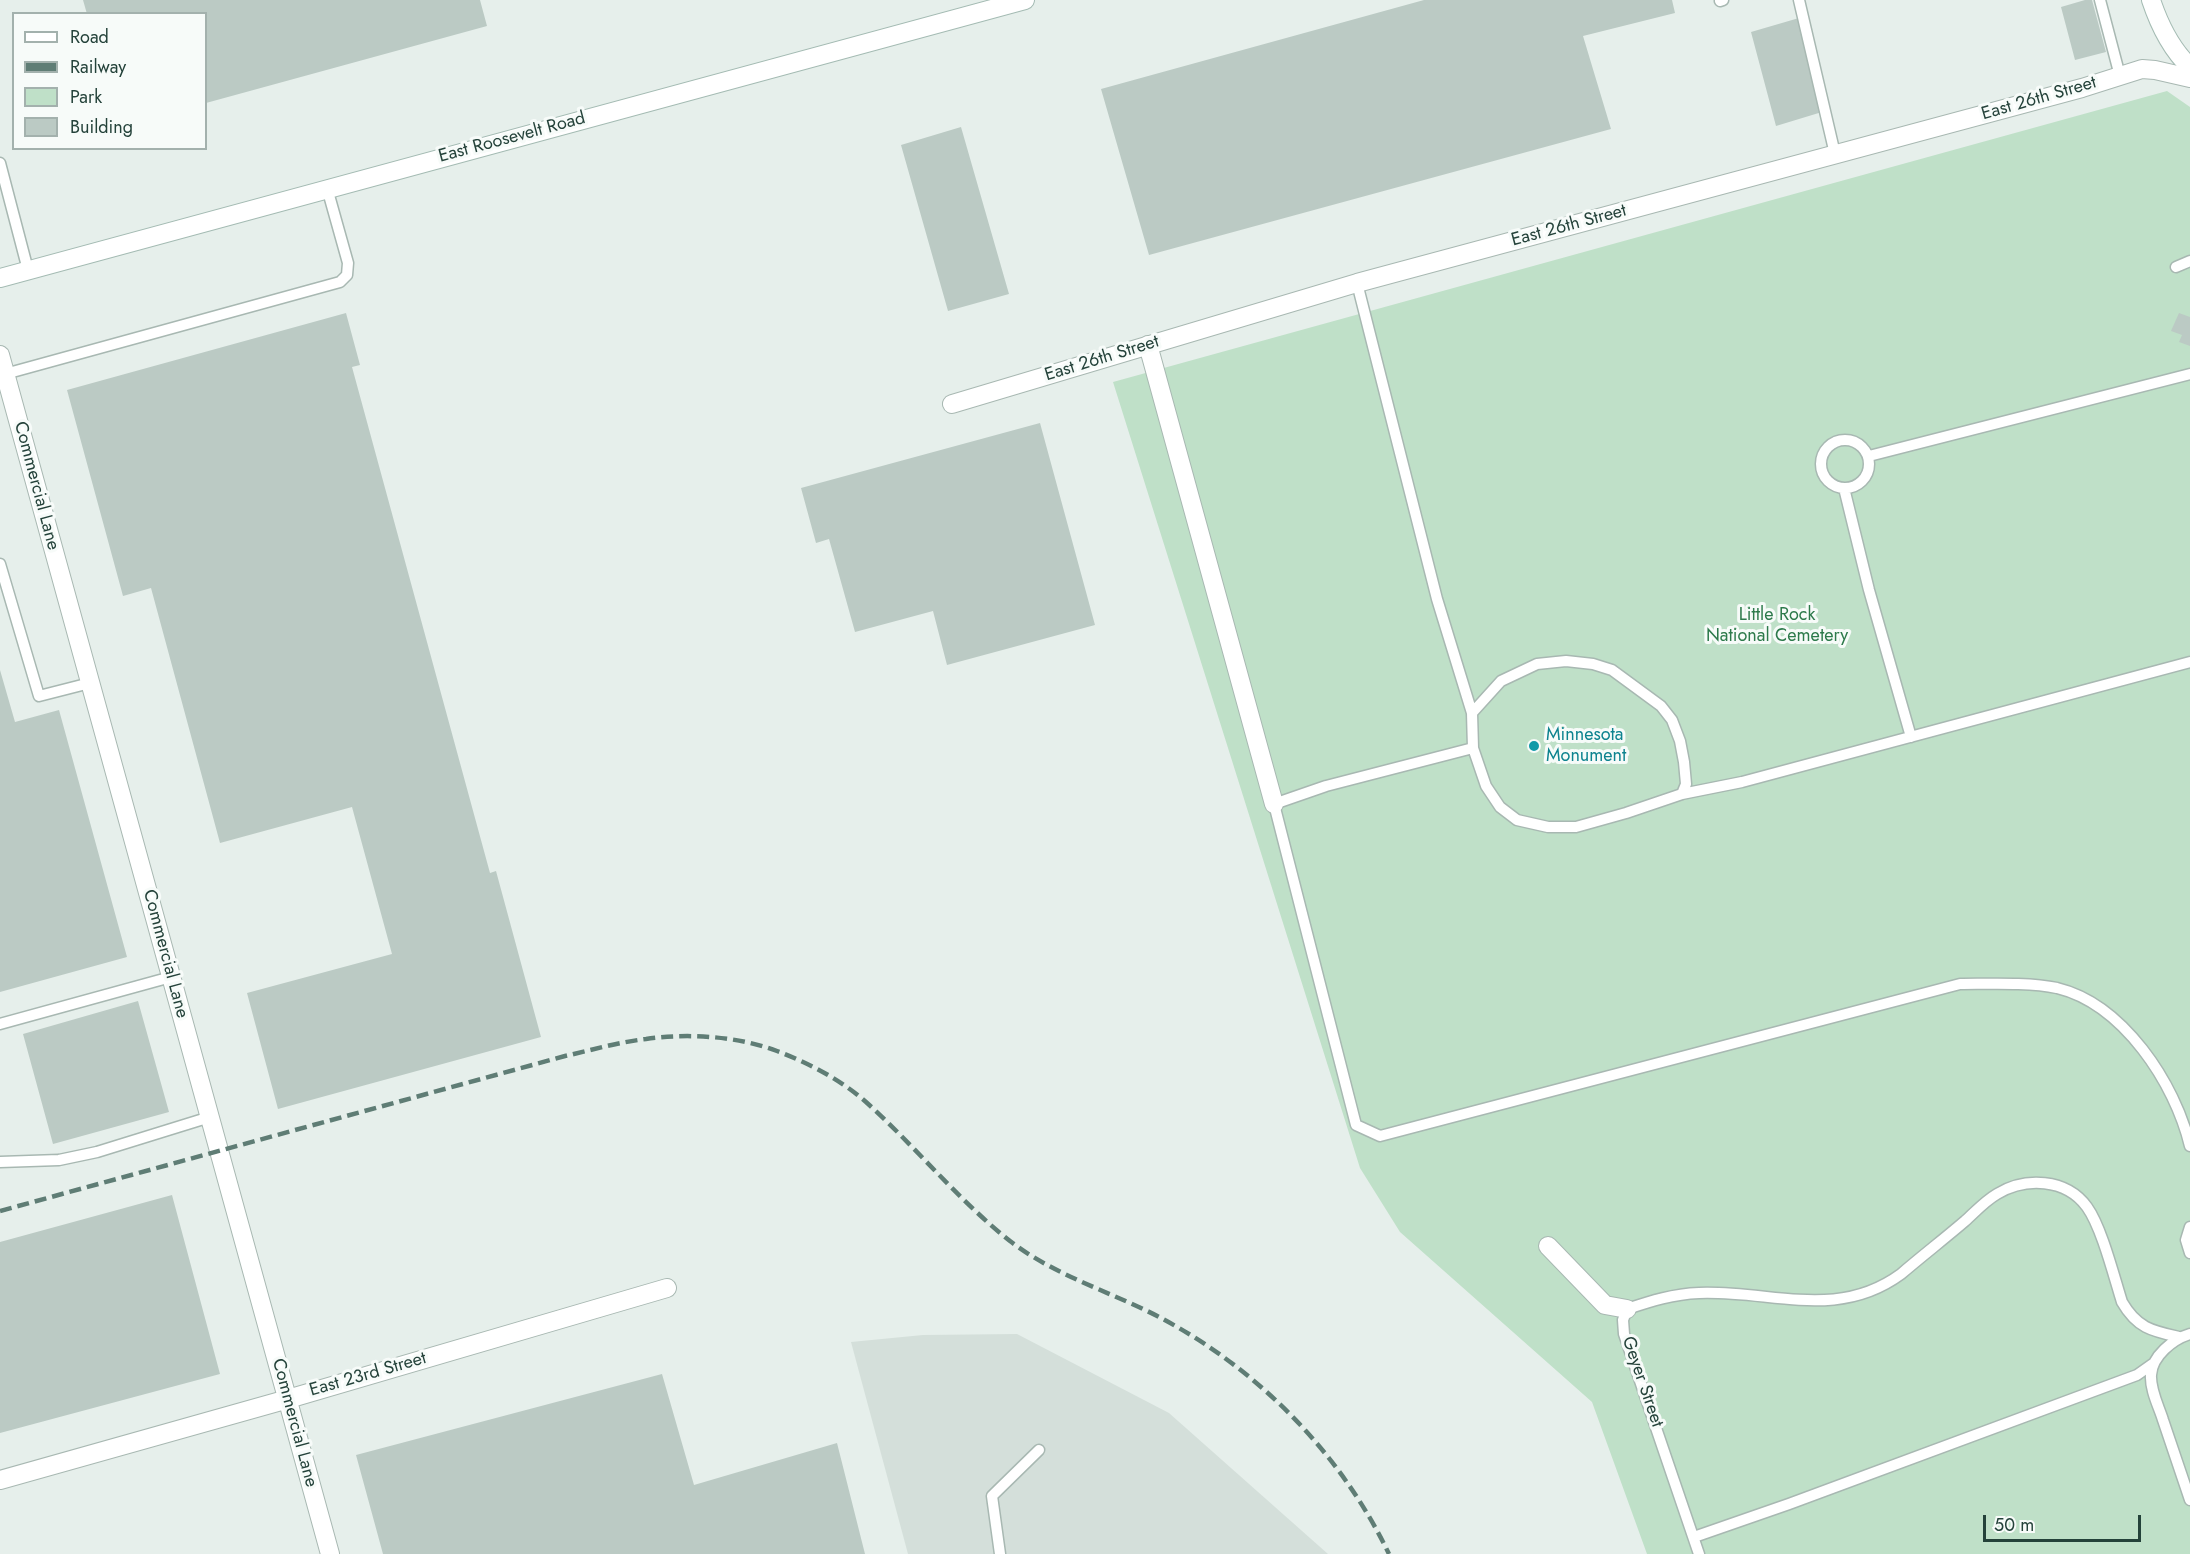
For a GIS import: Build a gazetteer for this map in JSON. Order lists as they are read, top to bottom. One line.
{"streets":{"street":["East 26th Street","East Roosevelt Road","Commercial Lane","East 23rd Street"],"lane":["Geyer Street"]},"crossings":[["Commercial Lane","East 23rd Street"]],"parks":["Little Rock National Cemetery"],"places":["Minnesota Monument"],"legend":["Road","Railway","Park","Building"],"scale_bar":"50 m"}
